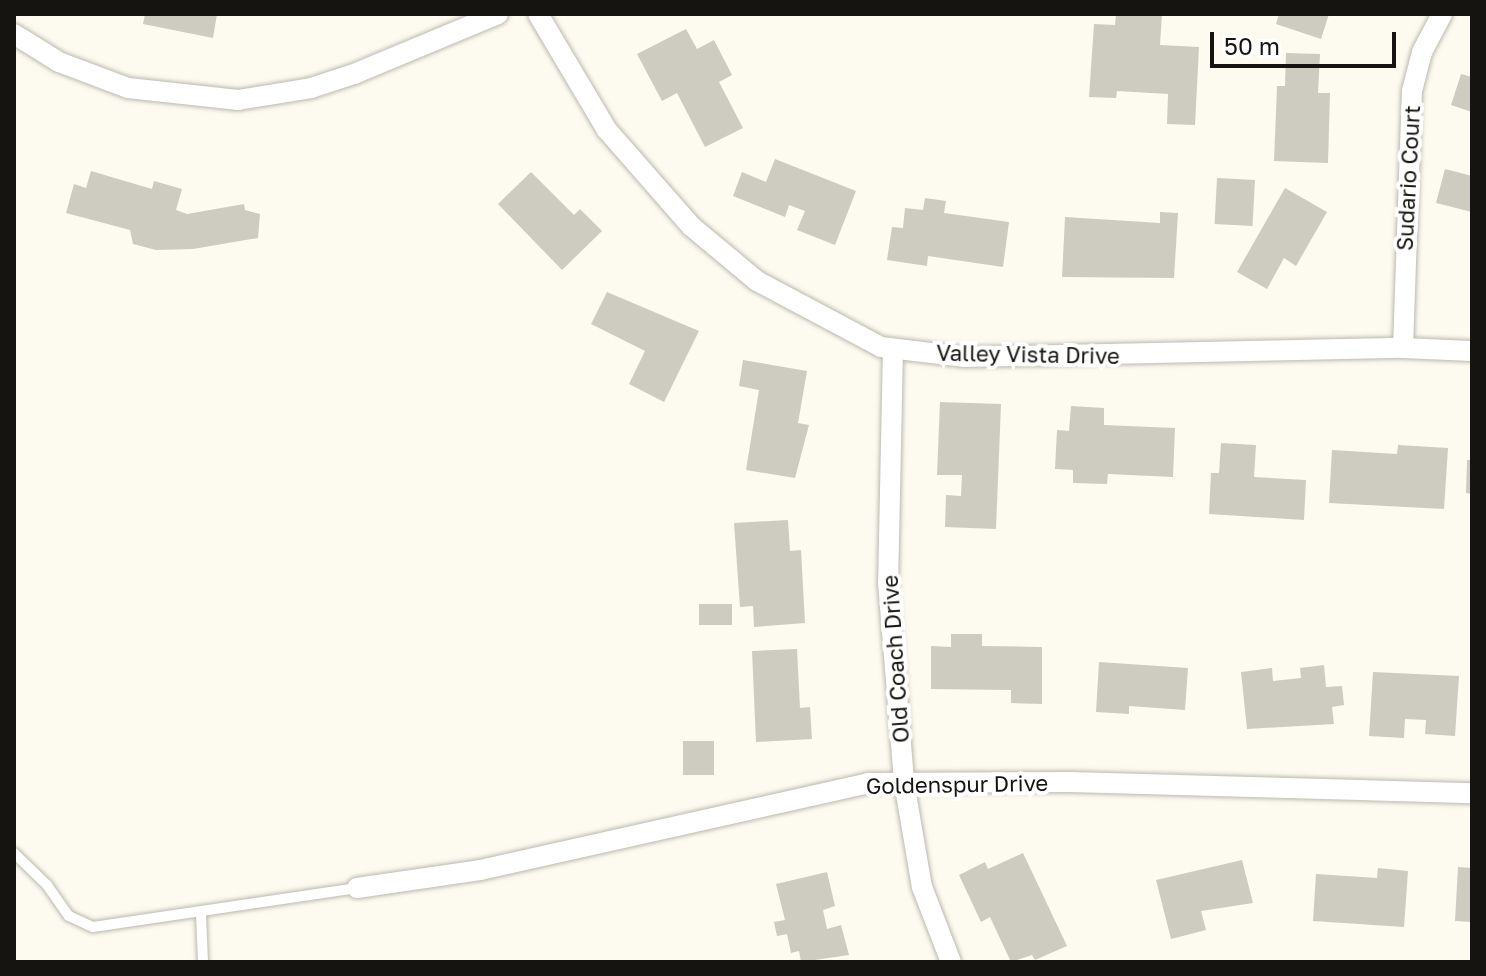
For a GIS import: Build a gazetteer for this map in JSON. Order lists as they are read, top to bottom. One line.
{"streets":{"street":["Sudario Court","Valley Vista Drive","Old Coach Drive","Goldenspur Drive"]},"crossings":[["Sudario Court","Valley Vista Drive"],["Valley Vista Drive","Old Coach Drive"],["Old Coach Drive","Goldenspur Drive"]],"scale_bar":"50 m"}
